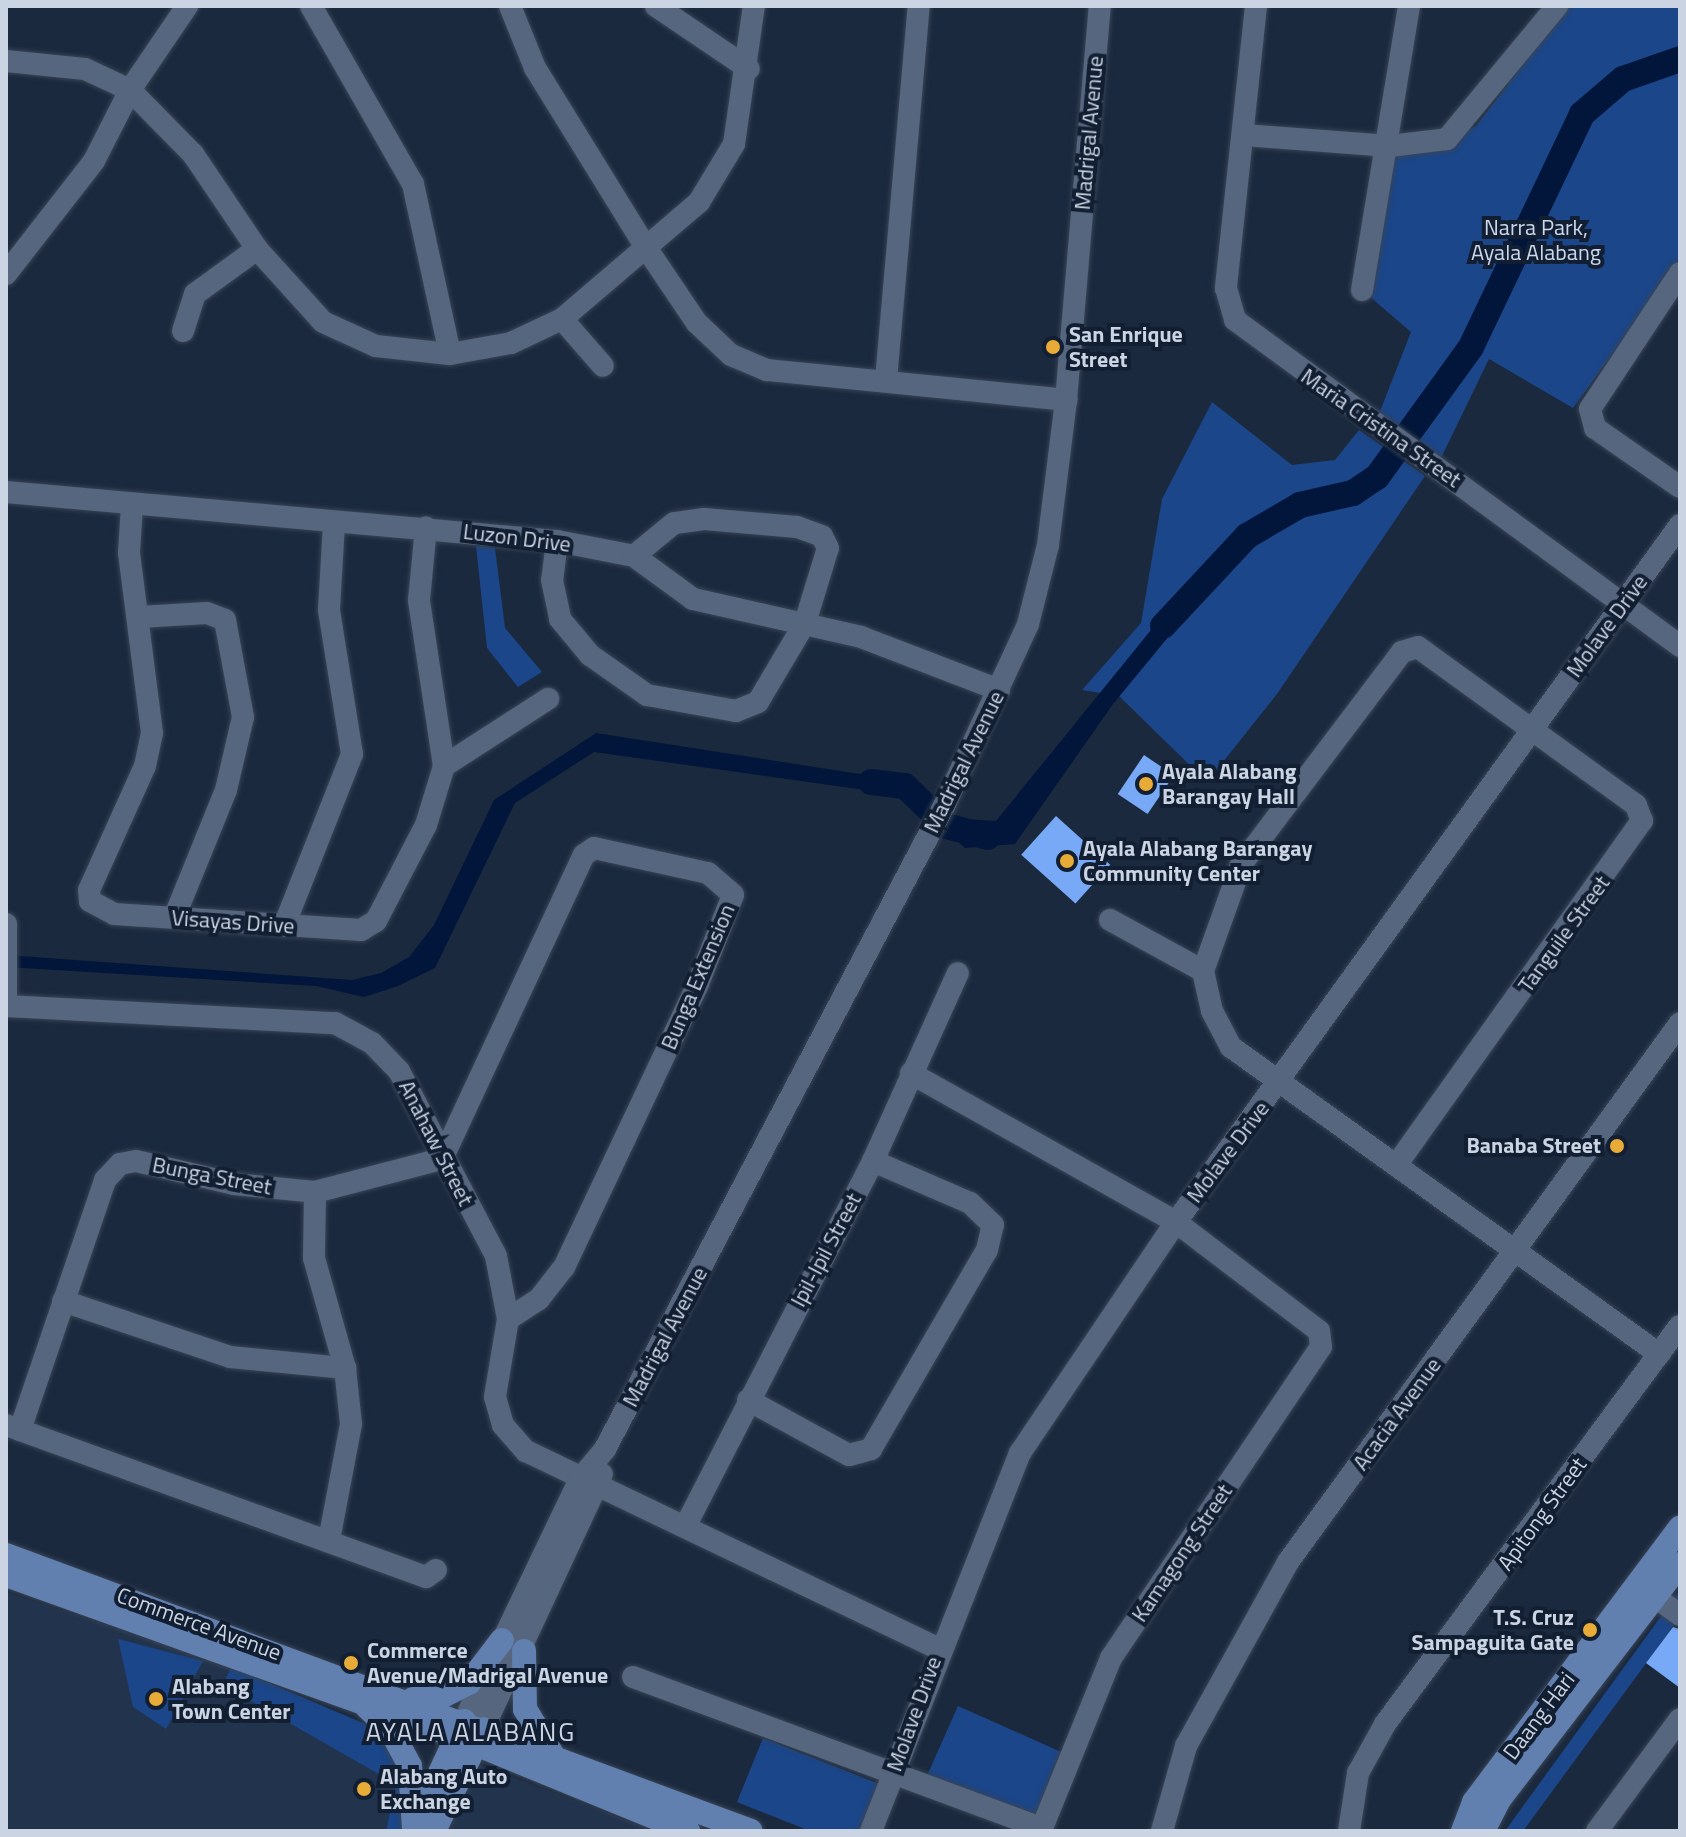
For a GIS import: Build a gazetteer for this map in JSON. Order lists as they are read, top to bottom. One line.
{"streets":{"main road":["Madrigal Avenue","Commerce Avenue","Daang Hari"],"street":["Maria Cristina Street","Luzon Drive","Molave Drive","Visayas Drive","Tanguile Street","Bunga Extension","Anahaw Street","Bunga Street","Ipil-Ipil Street","Acacia Avenue","Apitong Street","Kamagong Street"]},"crossings":[["Madrigal Avenue","Luzon Drive"],["Madrigal Avenue","Anahaw Street"],["Madrigal Avenue","Commerce Avenue"],["Maria Cristina Street","Molave Drive"],["Luzon Drive","Visayas Drive"],["Molave Drive","Tanguile Street"],["Molave Drive","Anahaw Street"],["Molave Drive","Kamagong Street"],["Bunga Extension","Anahaw Street"],["Bunga Extension","Bunga Street"],["Anahaw Street","Bunga Street"],["Anahaw Street","Ipil-Ipil Street"],["Ipil-Ipil Street","Kamagong Street"]],"districts":["AYALA ALABANG"],"parks":["Narra Park, Ayala Alabang"],"places":["San Enrique Street","Ayala Alabang Barangay Hall","Ayala Alabang Barangay Community Center","Banaba Street","T.S. Cruz Sampaguita Gate","Commerce Avenue/Madrigal Avenue","Alabang Town Center","Alabang Auto Exchange"]}
